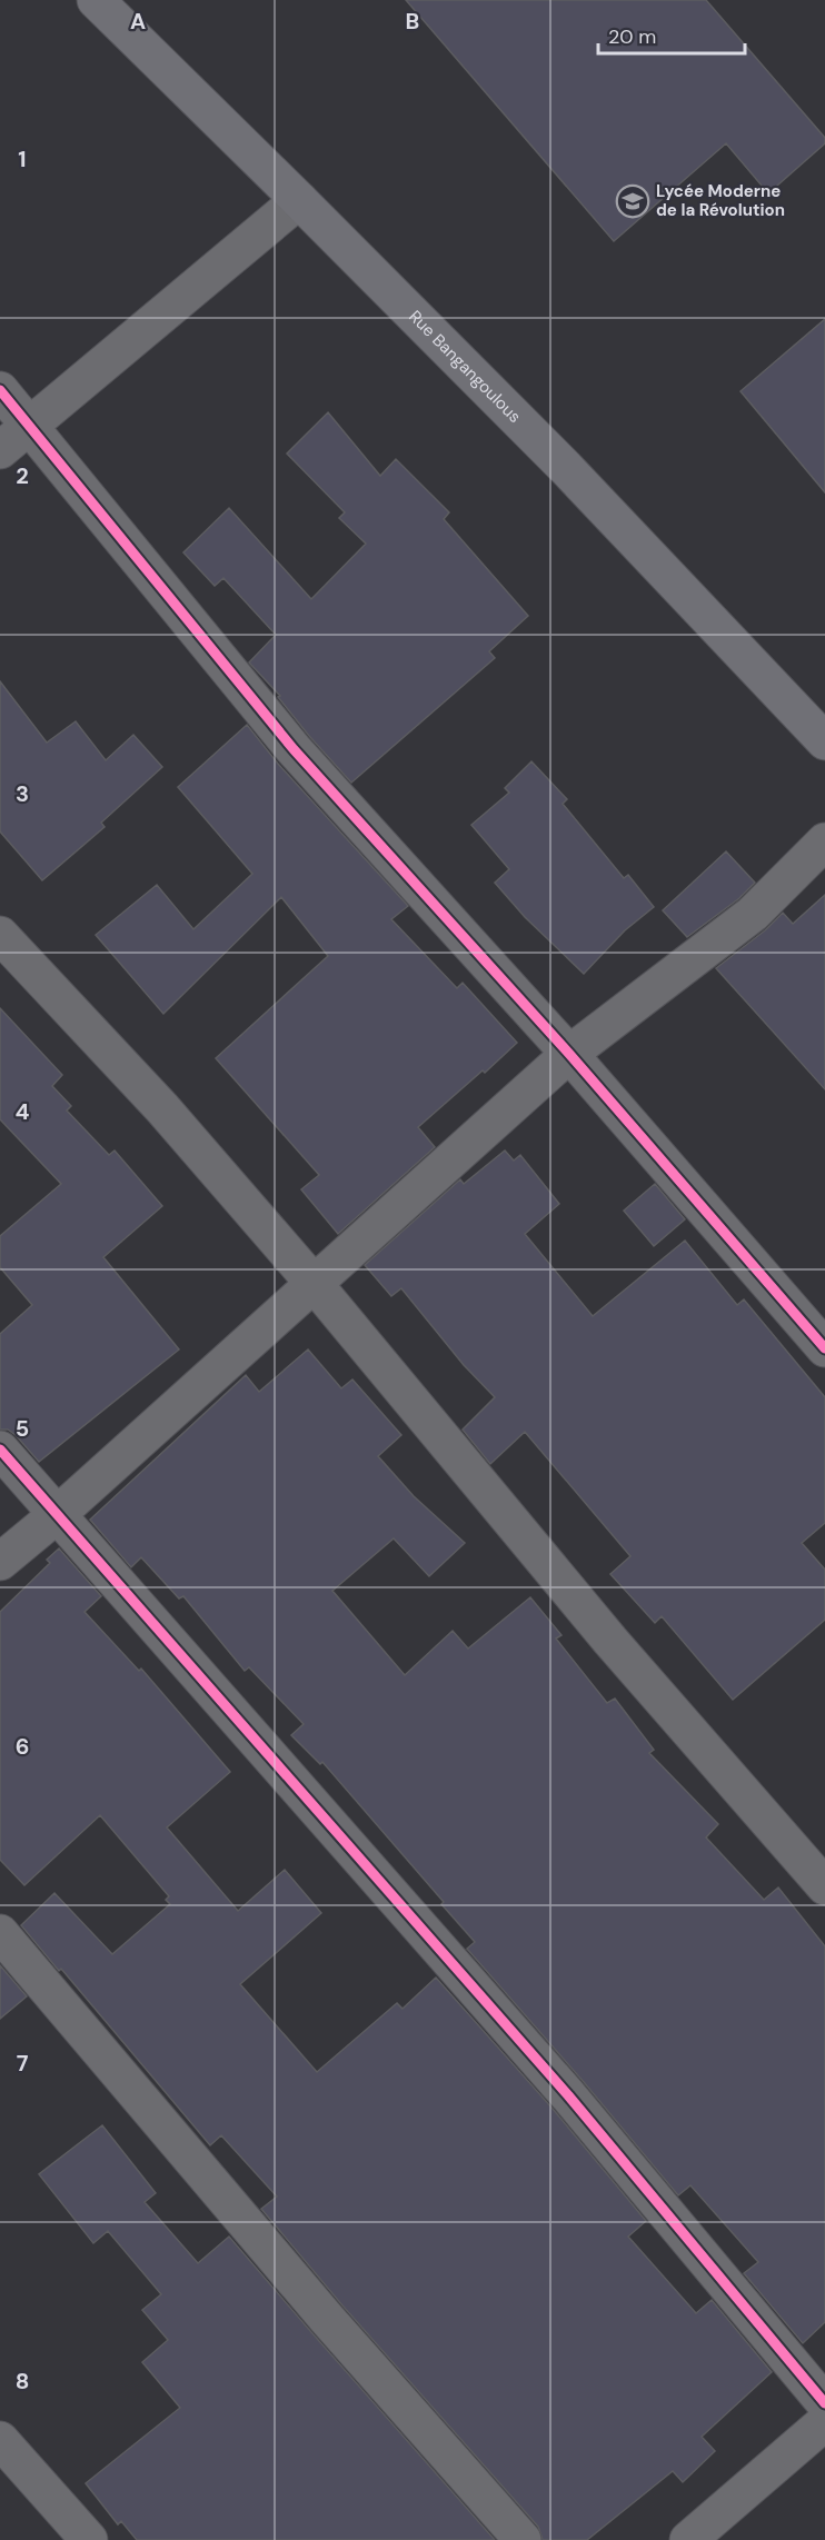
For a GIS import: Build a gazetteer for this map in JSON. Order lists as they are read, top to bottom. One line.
{"streets":{"street":["Rue Bangangoulous"]},"places":{"school or university":["Lycée Moderne de la Révolution"]},"scale_bar":"20 m","grid":{"columns":["A","B"],"rows":["1","2","3","4","5","6","7","8"]}}
